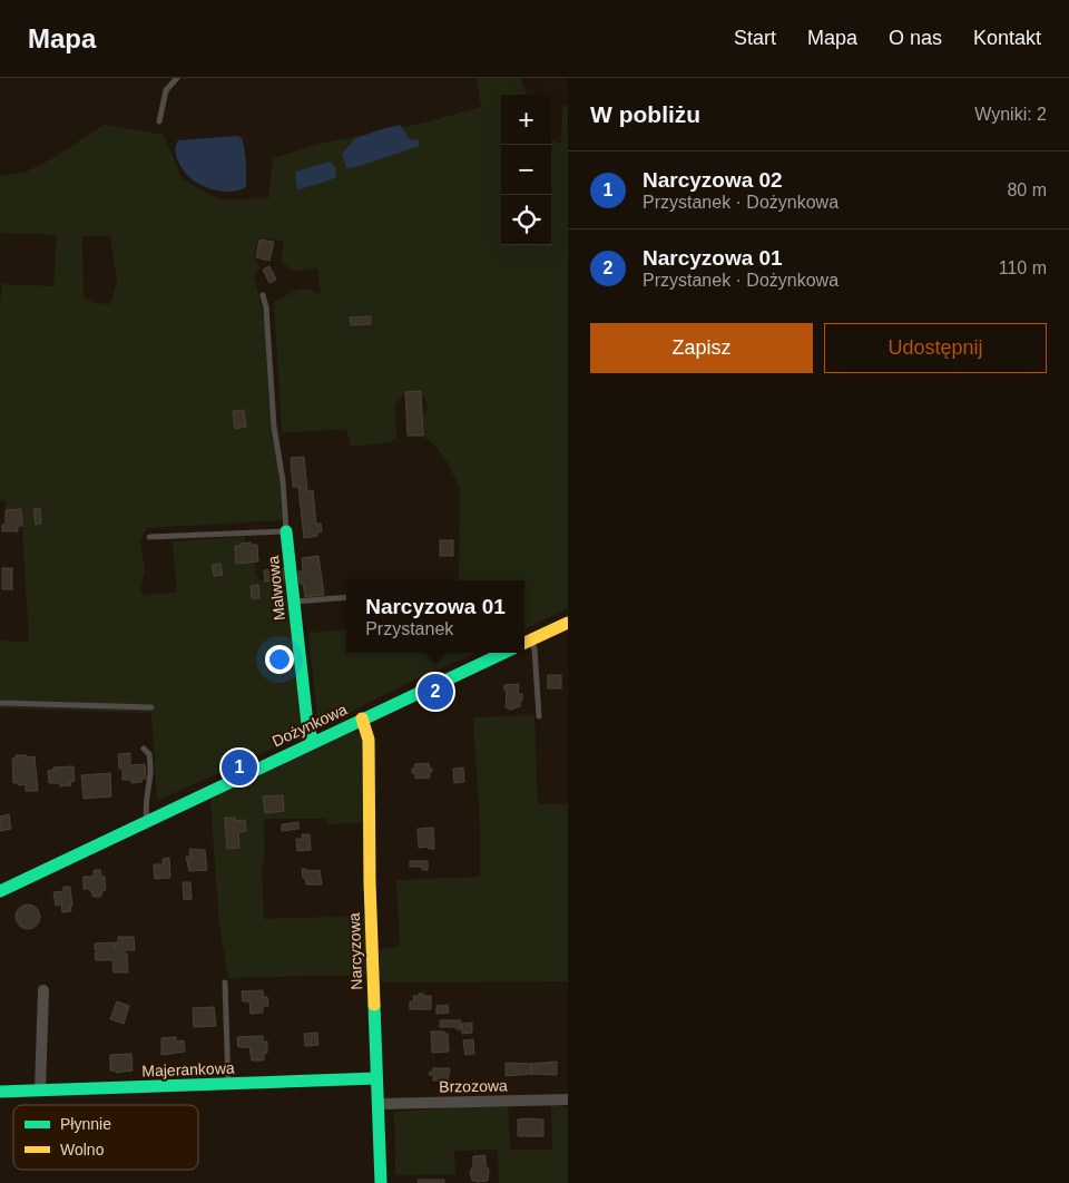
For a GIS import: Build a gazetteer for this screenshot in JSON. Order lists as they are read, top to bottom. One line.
{"streets":{"street":["Malwowa","Dożynkowa","Narcyzowa","Majerankowa","Brzozowa"]},"crossings":[["Malwowa","Dożynkowa"],["Dożynkowa","Narcyzowa"],["Narcyzowa","Majerankowa"],["Narcyzowa","Brzozowa"]],"legend":["Płynnie","Wolno"],"page":{"header":"Mapa","nav":["Start","Mapa","O nas","Kontakt"],"heading":["W pobliżu","Wyniki: 2"],"map_buttons":["+","−"],"list":[{"mark":"1","name":"Narcyzowa 02","note":"Przystanek · Dożynkowa","value":"80 m"},{"mark":"2","name":"Narcyzowa 01","note":"Przystanek · Dożynkowa","value":"110 m"}],"buttons":["Zapisz","Udostępnij"],"popup":["Narcyzowa 01","Przystanek"],"pins":["2","1"]}}
